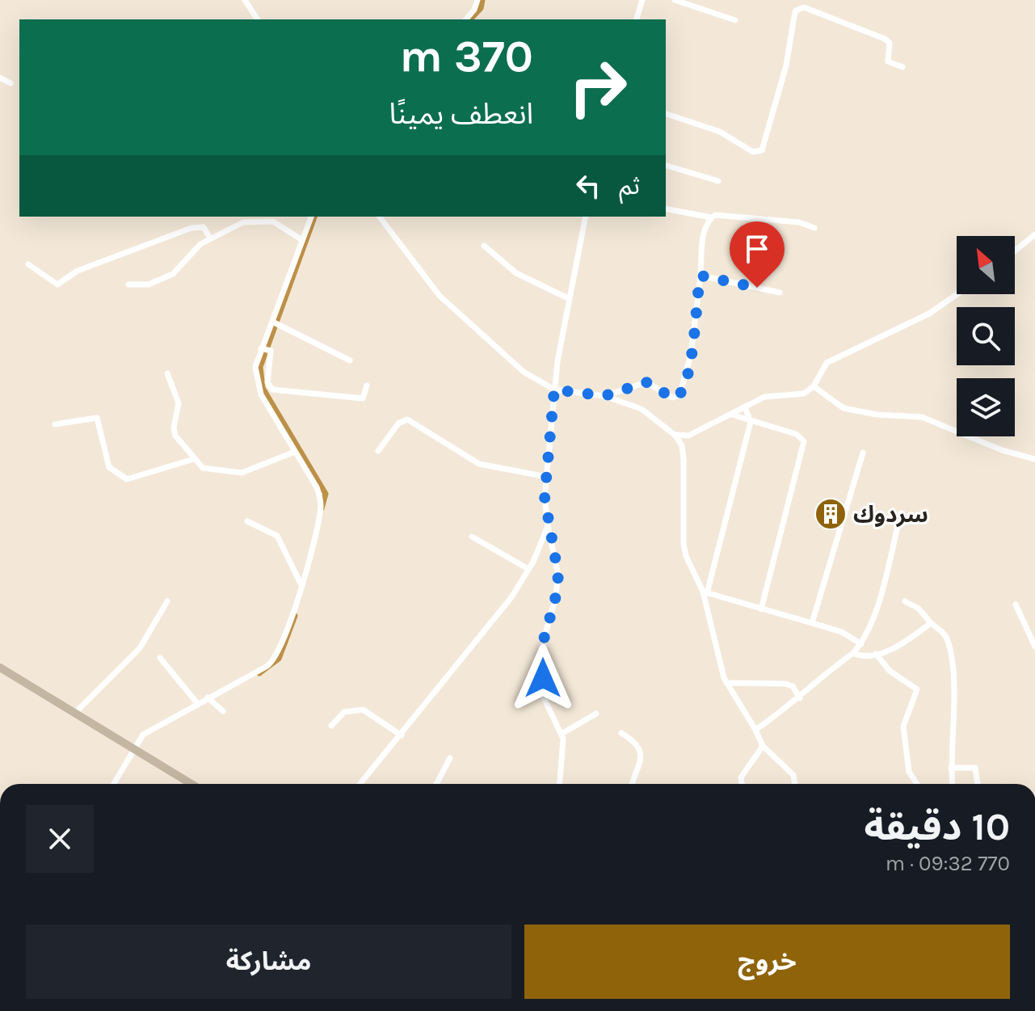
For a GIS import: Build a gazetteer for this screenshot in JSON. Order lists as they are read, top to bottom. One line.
{"places":{"building":["سردوك"]},"north":"top left","page":{"turn":["370 m","انعطف يمينًا"],"then":"ثم","heading":["10 دقيقة","770 m · 09:32"],"buttons":["خروج","مشاركة"]}}
